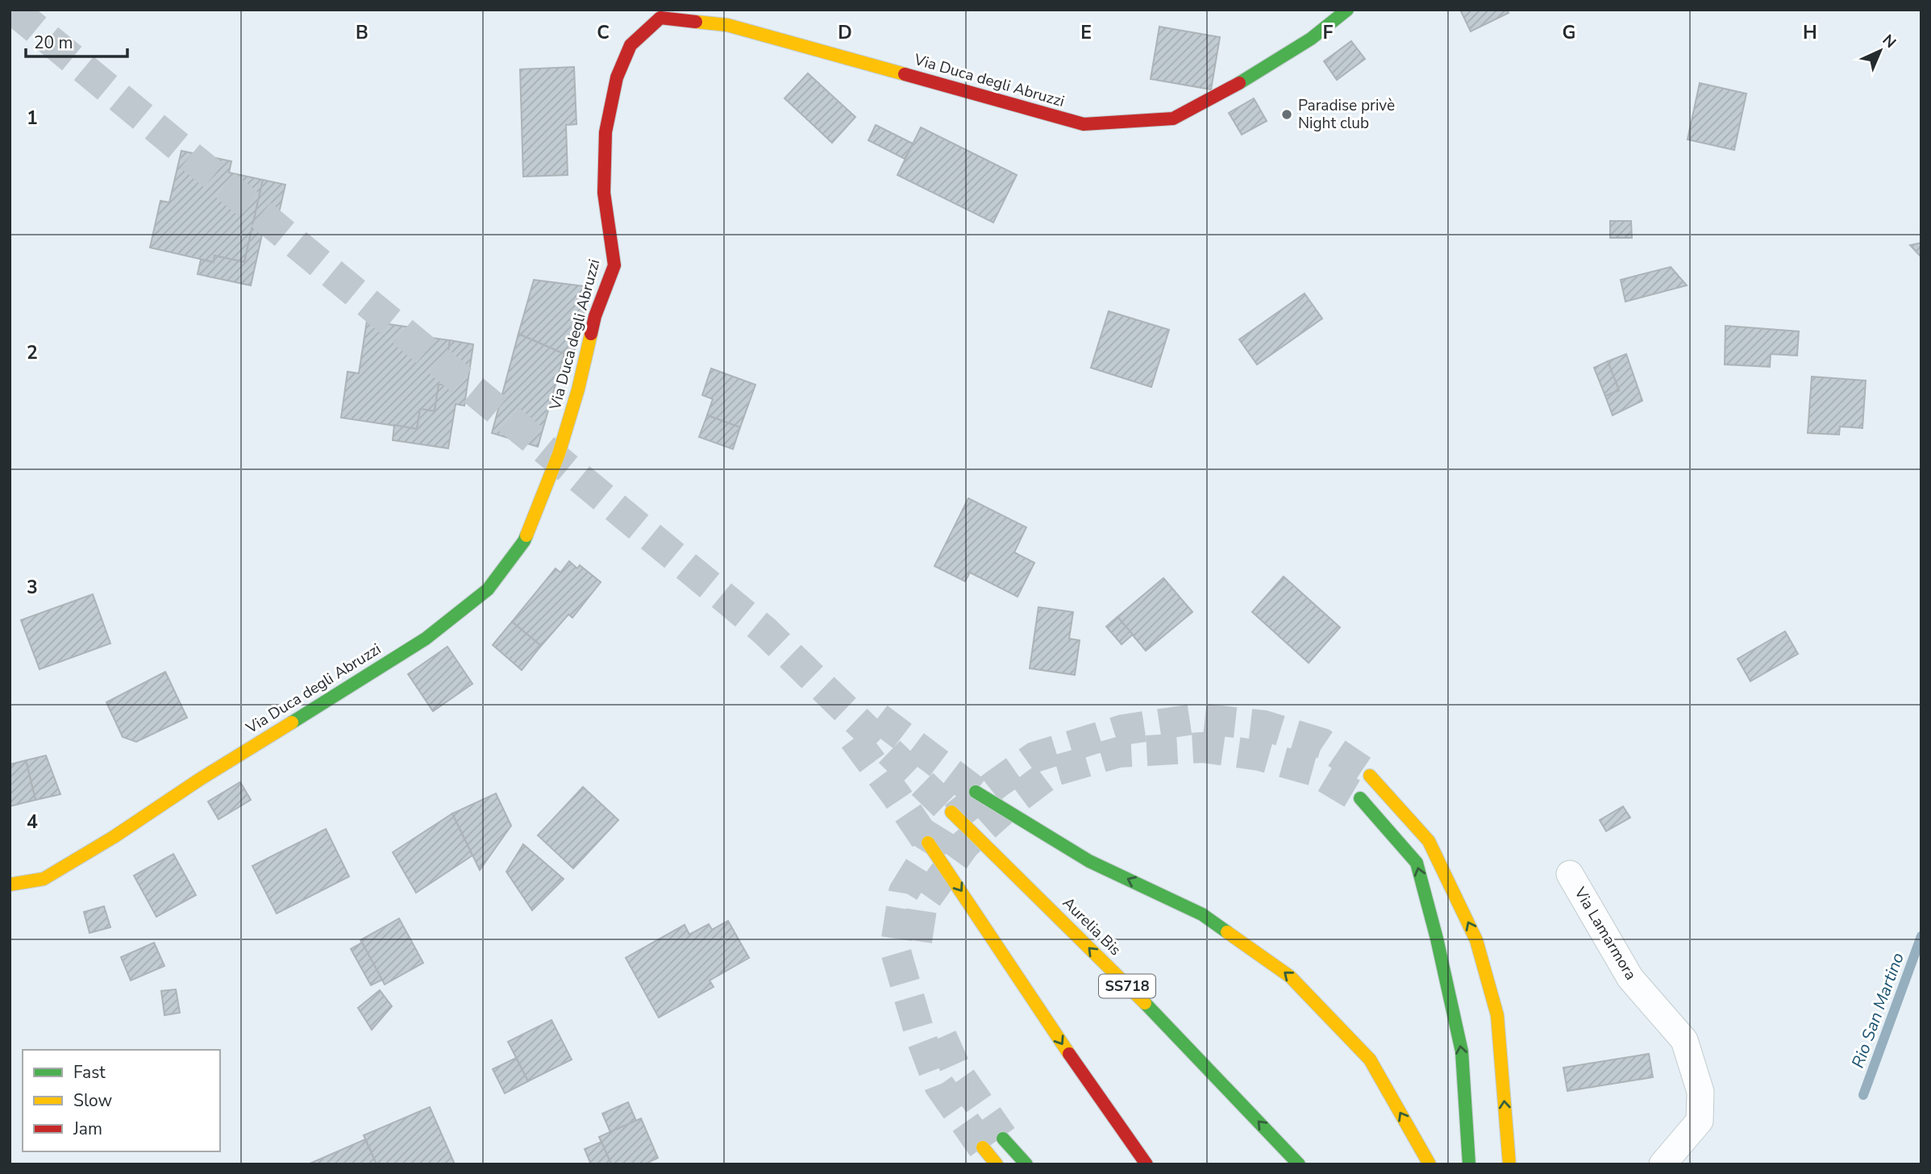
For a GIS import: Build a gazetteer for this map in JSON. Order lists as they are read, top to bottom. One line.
{"streets":{"main road":["Via Duca degli Abruzzi","Aurelia Bis","SS718"],"street":["Via Lamarmora"]},"water":["Rio San Martino"],"places":["Paradise privè Night club"],"legend":["Fast","Slow","Jam"],"scale_bar":"20 m","north":"top right","grid":{"columns":["B","C","D","E","F","G","H"],"rows":["1","2","3","4"]}}
